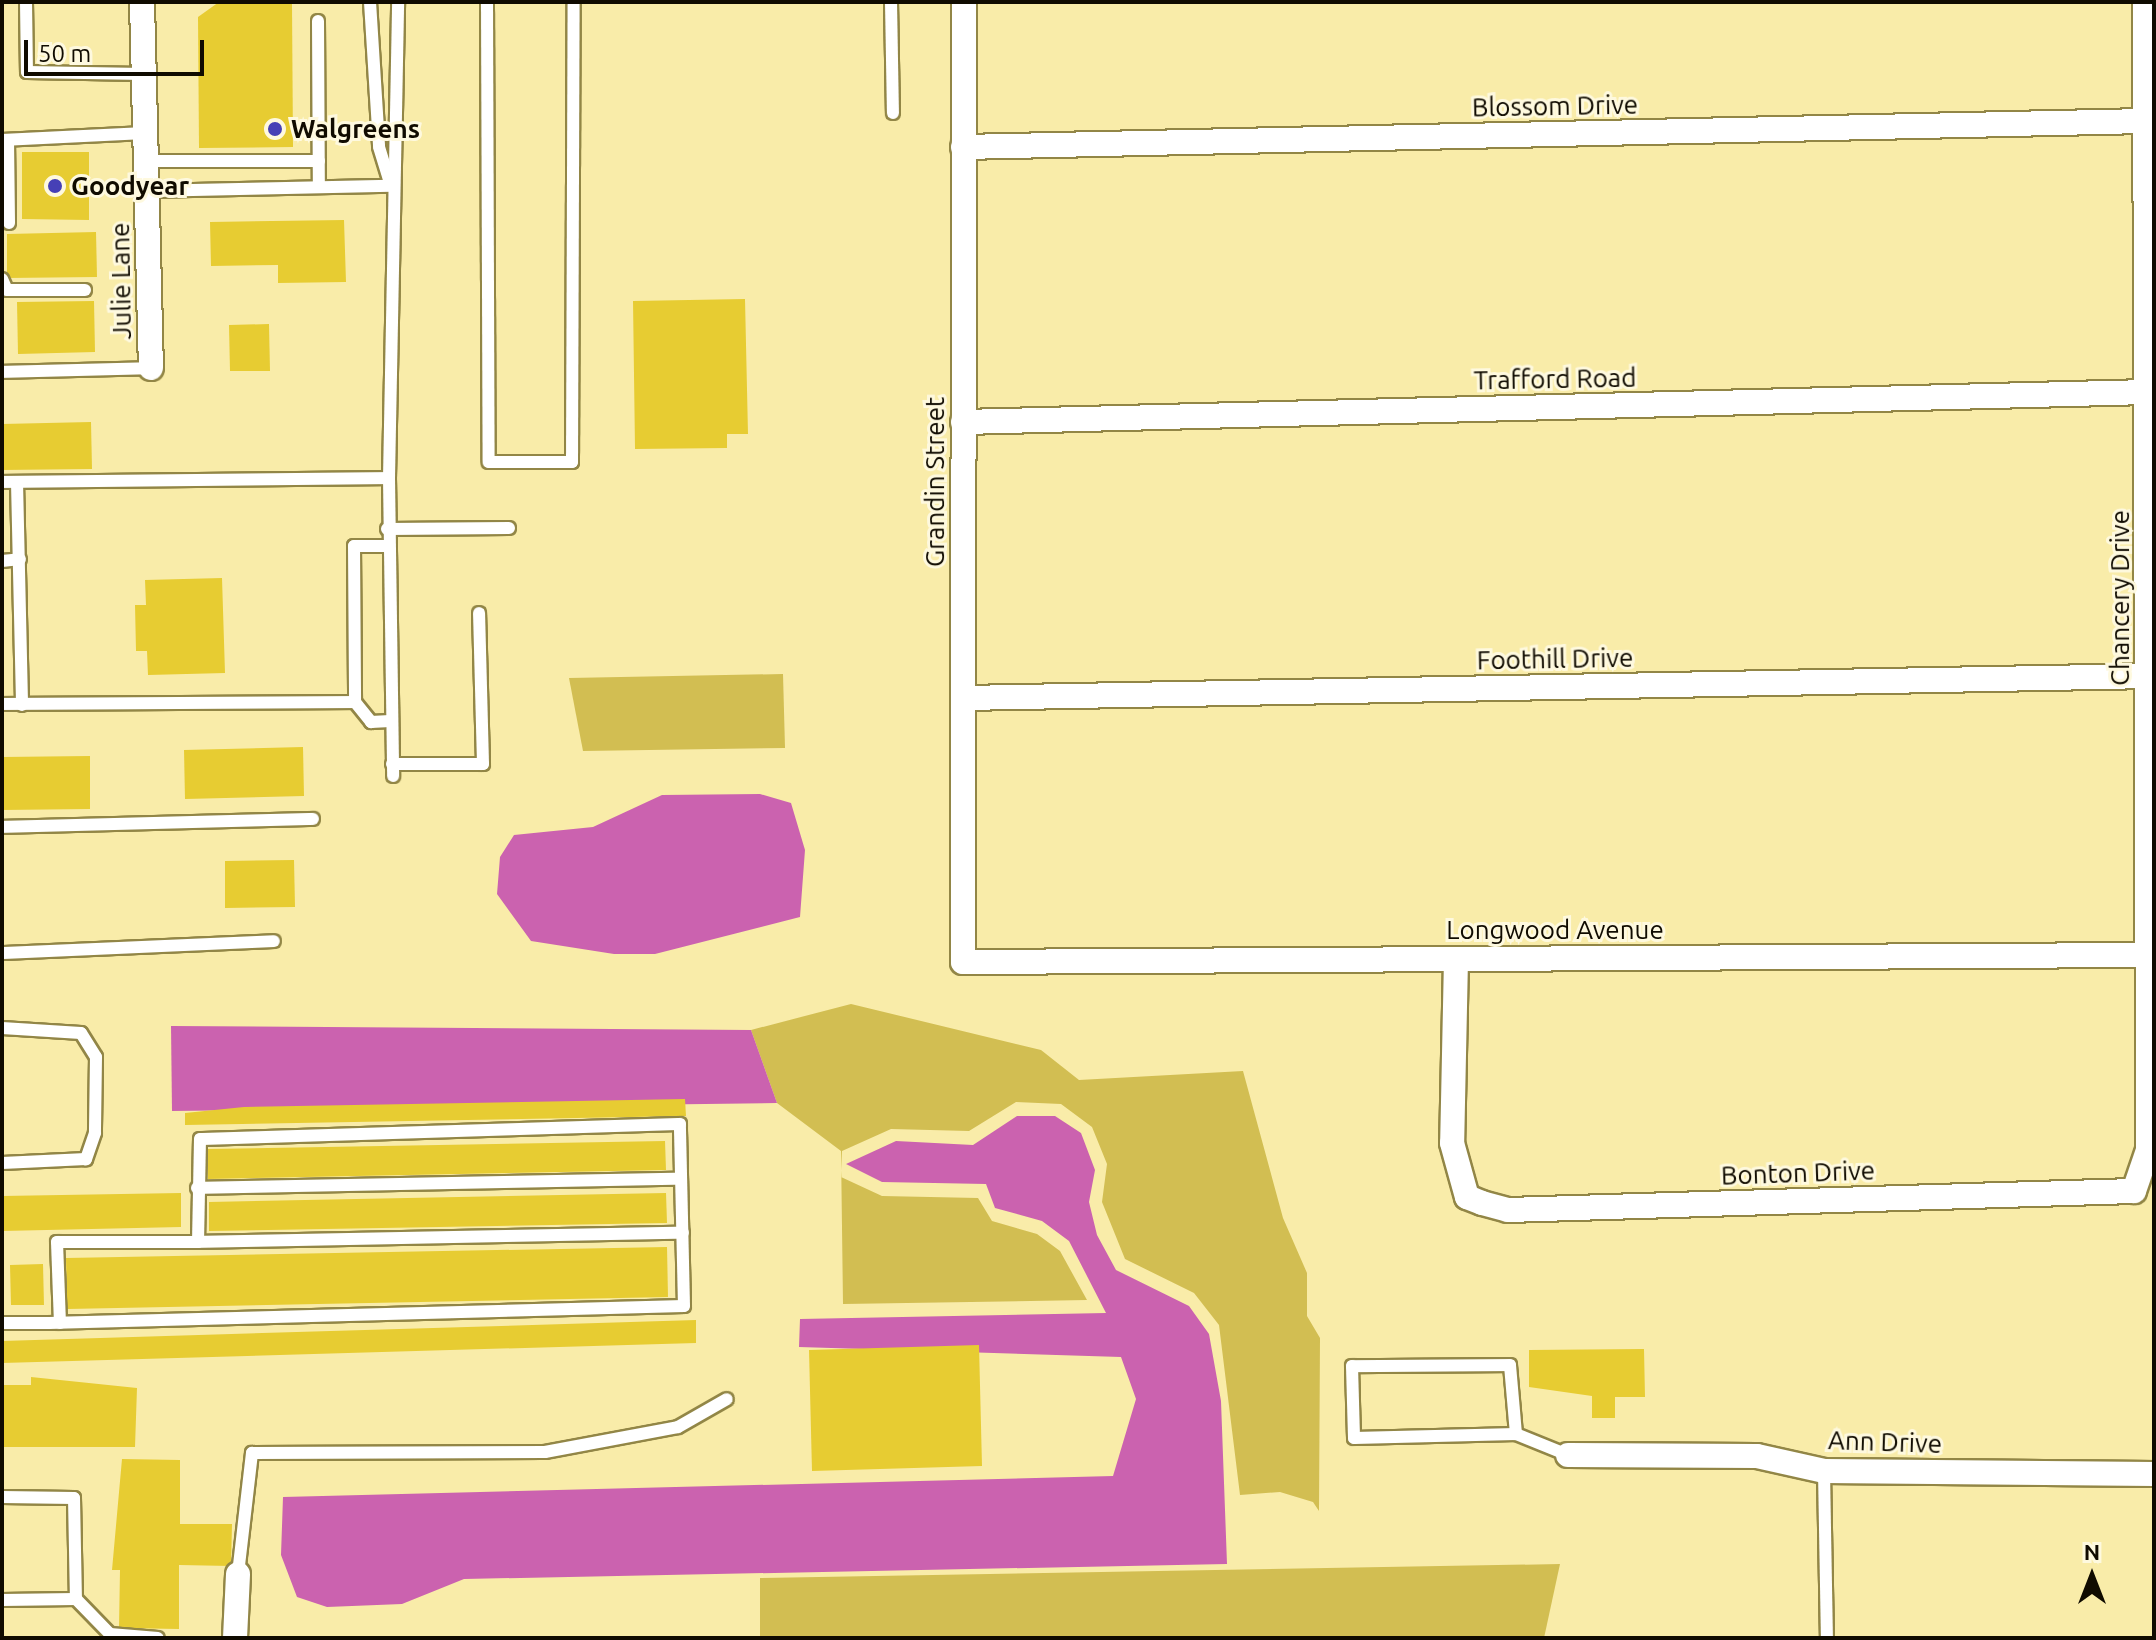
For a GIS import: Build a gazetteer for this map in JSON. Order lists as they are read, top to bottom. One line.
{"streets":{"street":["Blossom Drive","Julie Lane","Trafford Road","Grandin Street","Chancery Drive","Foothill Drive","Longwood Avenue","Bonton Drive","Ann Drive"]},"crossings":[["Blossom Drive","Grandin Street"],["Blossom Drive","Chancery Drive"],["Trafford Road","Grandin Street"],["Trafford Road","Chancery Drive"],["Grandin Street","Foothill Drive"],["Grandin Street","Longwood Avenue"],["Chancery Drive","Foothill Drive"],["Chancery Drive","Longwood Avenue"],["Chancery Drive","Bonton Drive"],["Longwood Avenue","Bonton Drive"]],"places":["Walgreens","Goodyear"],"scale_bar":"50 m","north":"top"}
